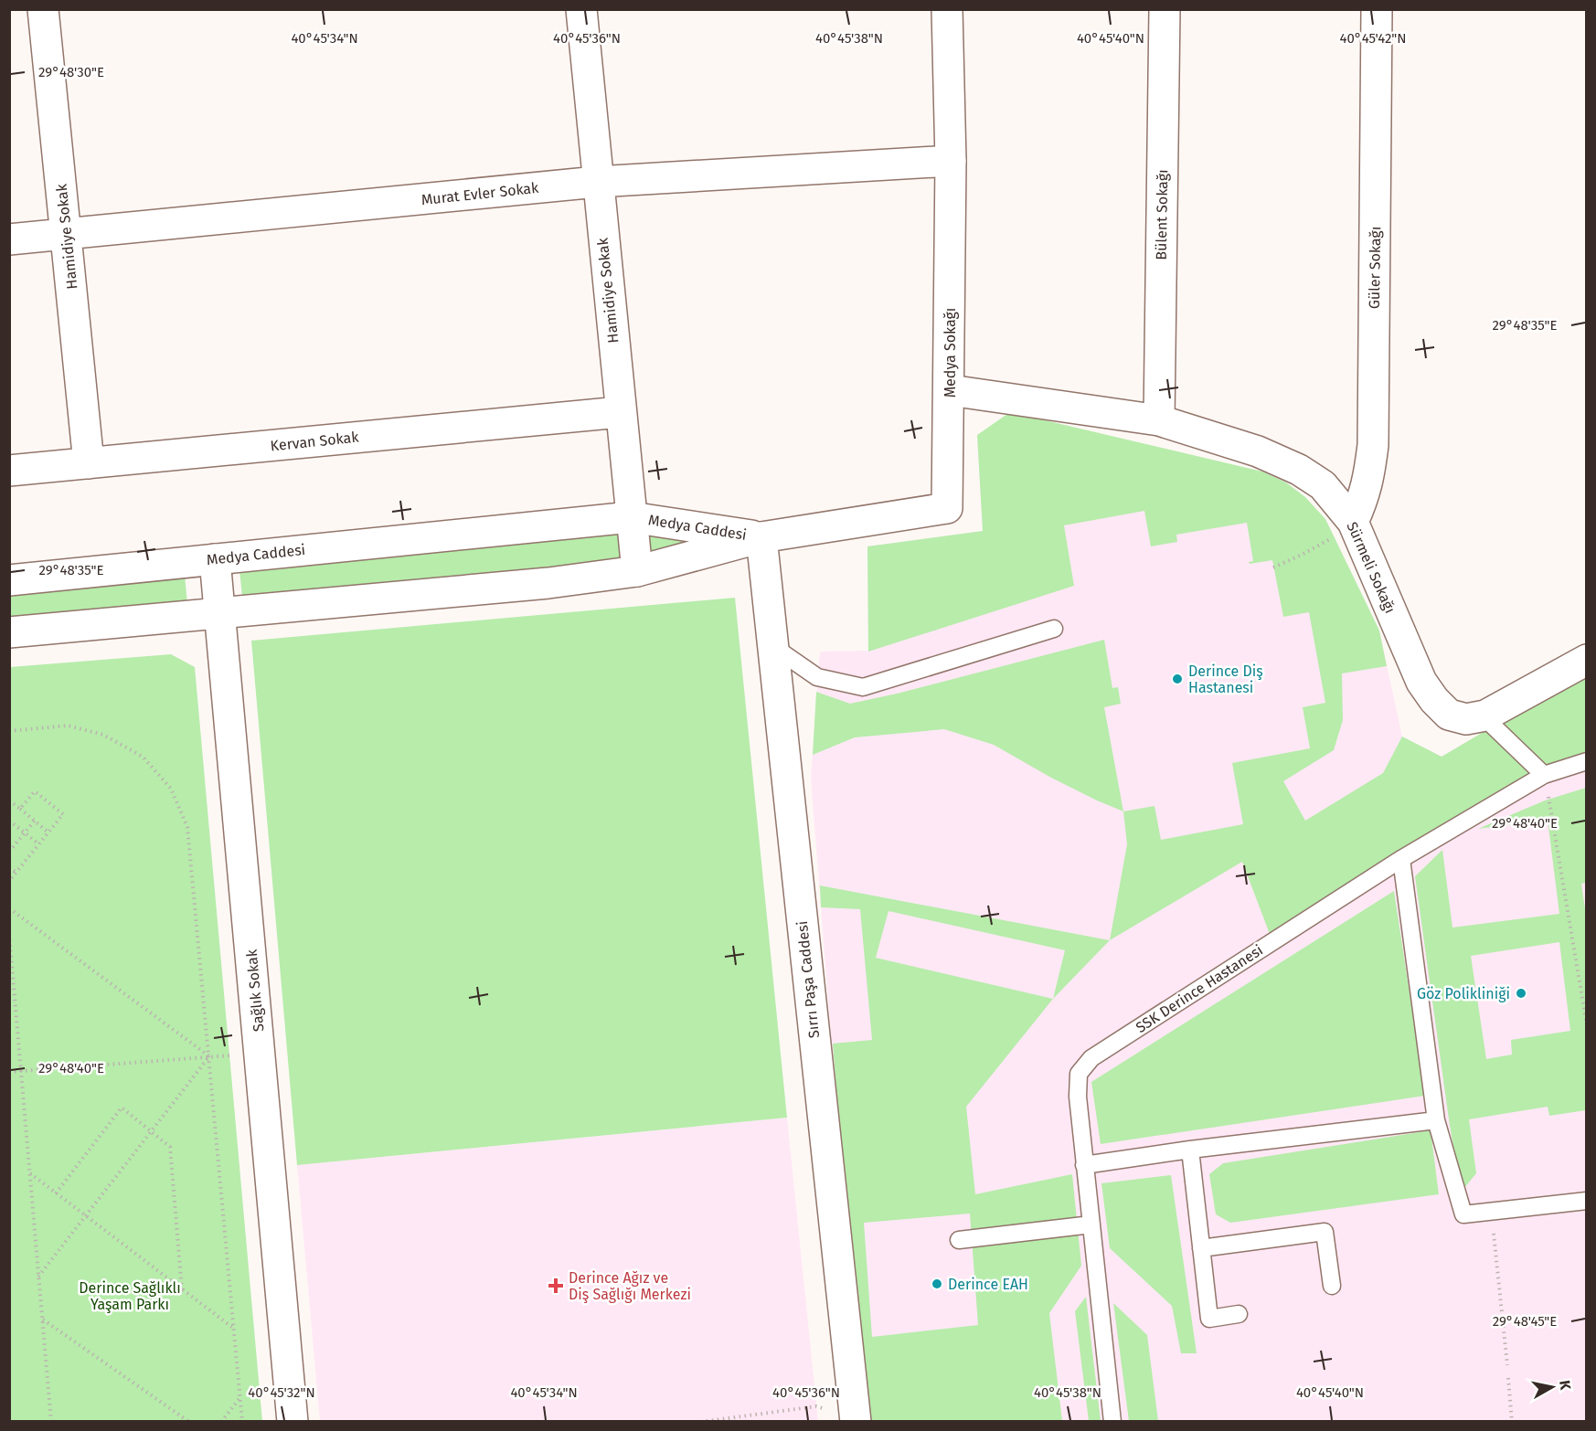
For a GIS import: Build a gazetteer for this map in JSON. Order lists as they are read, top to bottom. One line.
{"streets":{"street":["Murat Evler Sokak","Bülent Sokağı","Hamidiye Sokak","Güler Sokağı","Medya Sokağı","Kervan Sokak","Medya Caddesi","Sürmeli Sokağı","Sırrı Paşa Caddesi","Sağlık Sokak"],"lane":["SSK Derince Hastanesi"]},"crossings":[["Murat Evler Sokak","Hamidiye Sokak"],["Murat Evler Sokak","Medya Sokağı"],["Bülent Sokağı","Sürmeli Sokağı"],["Hamidiye Sokak","Kervan Sokak"],["Hamidiye Sokak","Medya Caddesi"],["Güler Sokağı","Sürmeli Sokağı"],["Medya Sokağı","Medya Caddesi"],["Medya Sokağı","Sürmeli Sokağı"],["Medya Sokağı","Sırrı Paşa Caddesi"],["Medya Caddesi","Sırrı Paşa Caddesi"],["Medya Caddesi","Sağlık Sokak"]],"parks":["Derince Sağlıklı Yaşam Parkı"],"places":{"other":["Derince Diş Hastanesi","Göz Polikliniği","Derince EAH"],"health":["Derince Ağız ve Diş Sağlığı Merkezi"]},"north":"right","coordinates":["40°45'42\"N","40°45'34\"N","40°45'36\"N","40°45'38\"N","40°45'40\"N","29°48'30\"E","29°48'35\"E","29°48'40\"E","29°48'45\"E","40°45'32\"N"]}
